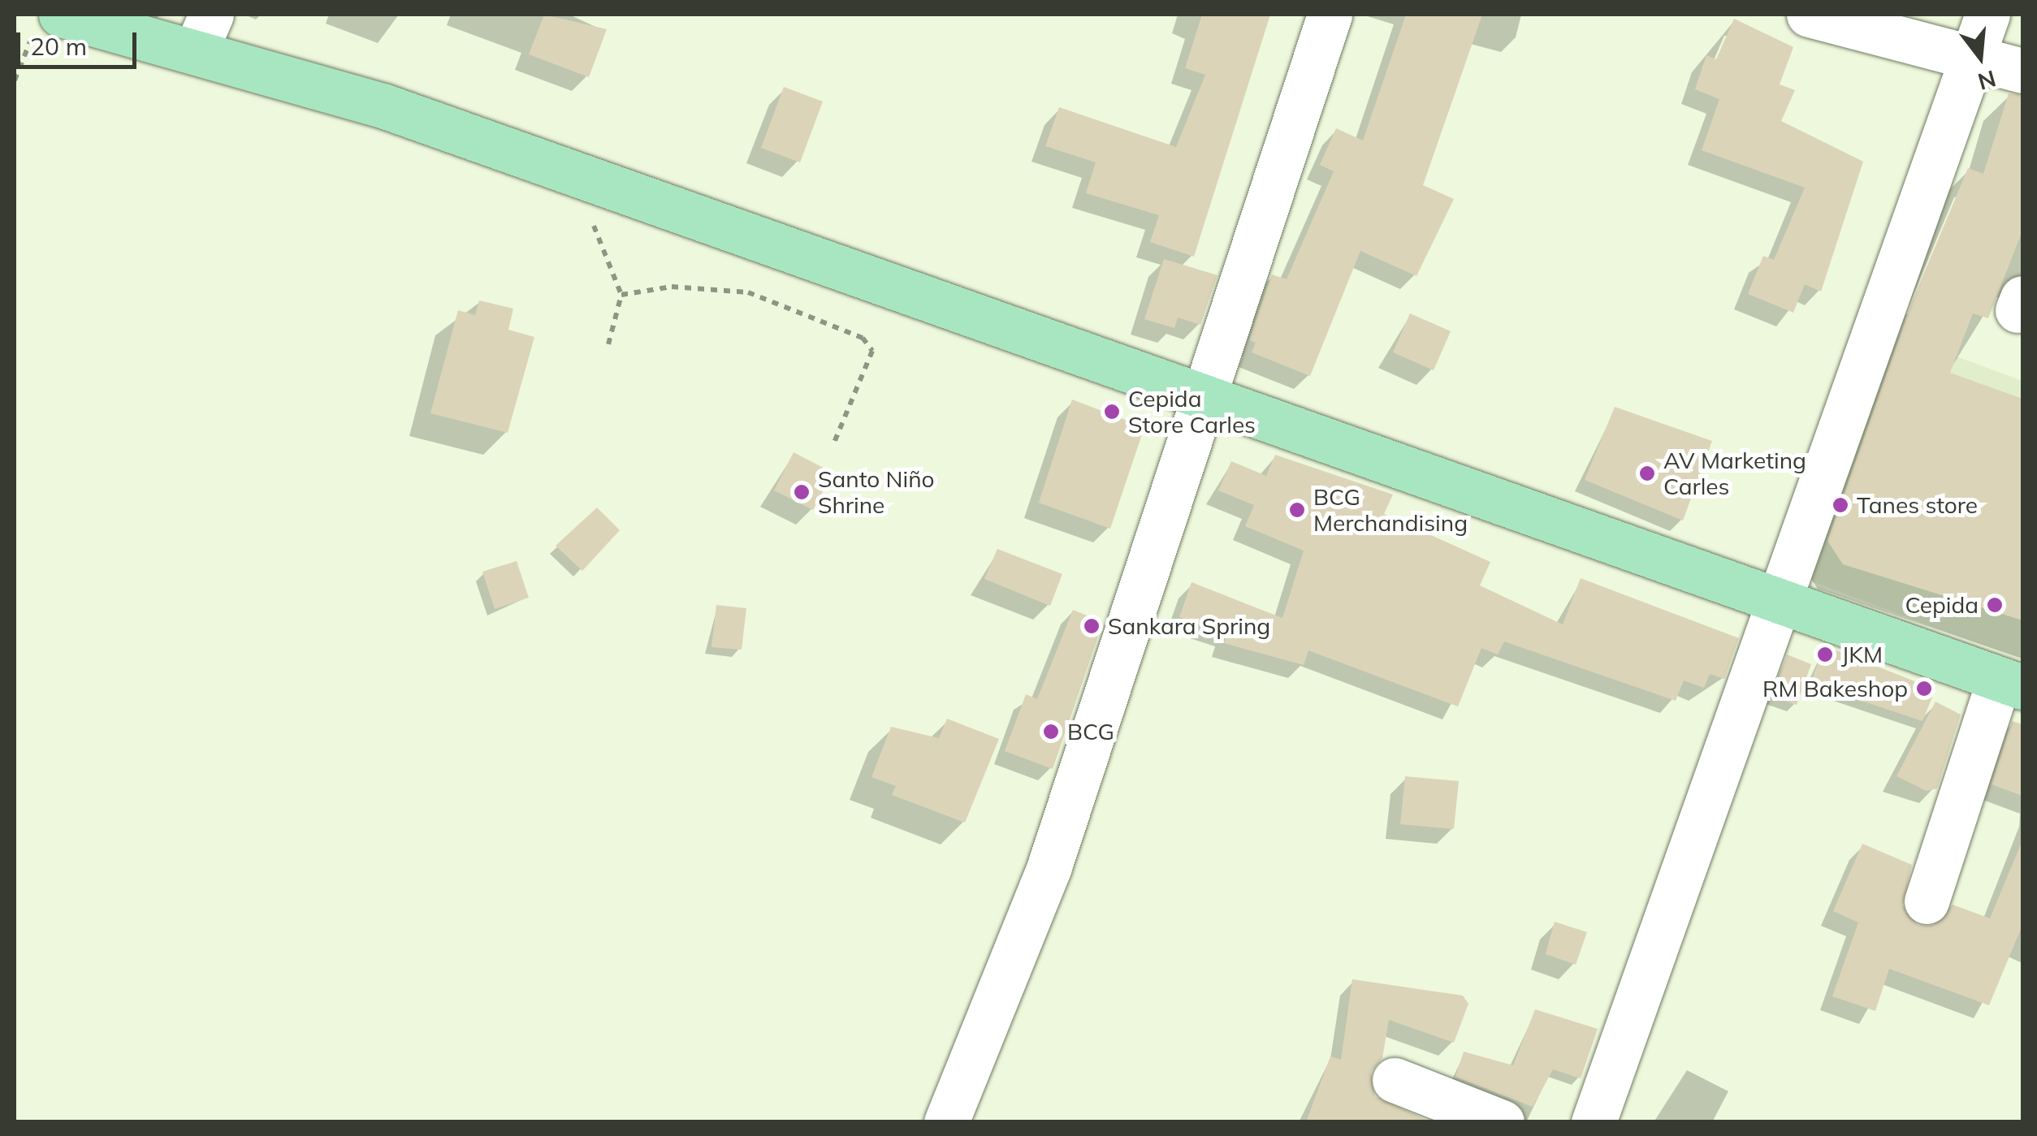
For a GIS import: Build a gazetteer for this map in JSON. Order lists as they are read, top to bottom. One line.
{"places":["Cepida Store Carles","AV Marketing Carles","Santo Niño Shrine","Tanes store","BCG Merchandising","Cepida","Sankara Spring","JKM","RM Bakeshop","BCG"],"scale_bar":"20 m","north":"bottom"}
